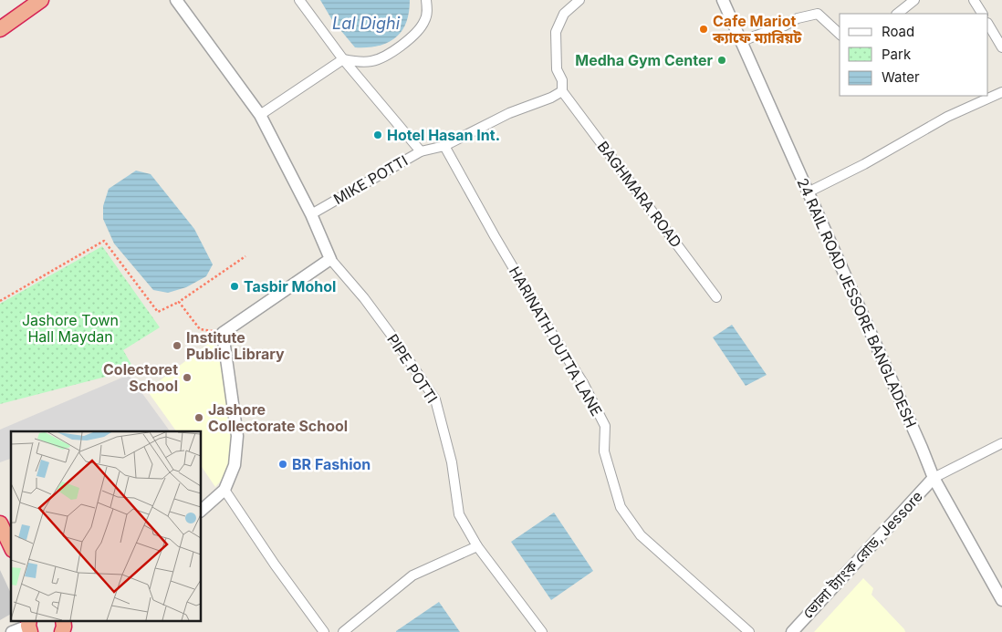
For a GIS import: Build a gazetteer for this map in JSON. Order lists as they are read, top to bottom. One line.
{"streets":{"street":["MIKE POTTI","BAGHMARA ROAD","24 RAIL ROAD JESSORE BANGLADESH","HARINATH DUTTA LANE","PIPE POTTI","ভোলা ট্যাংক রোড, Jessore"]},"crossings":[["24 RAIL ROAD JESSORE BANGLADESH","ভোলা ট্যাংক রোড, Jessore"]],"water":["Lal Dighi"],"parks":["Jashore Town Hall Maydan"],"places":["Cafe Mariot ক্যাফে ম্যারিয়ট","Medha Gym Center","Hotel Hasan Int.","Tasbir Mohol","Institute Public Library","Colectoret School","Jashore Collectorate School","BR Fashion"],"legend":["Road","Park","Water"]}
